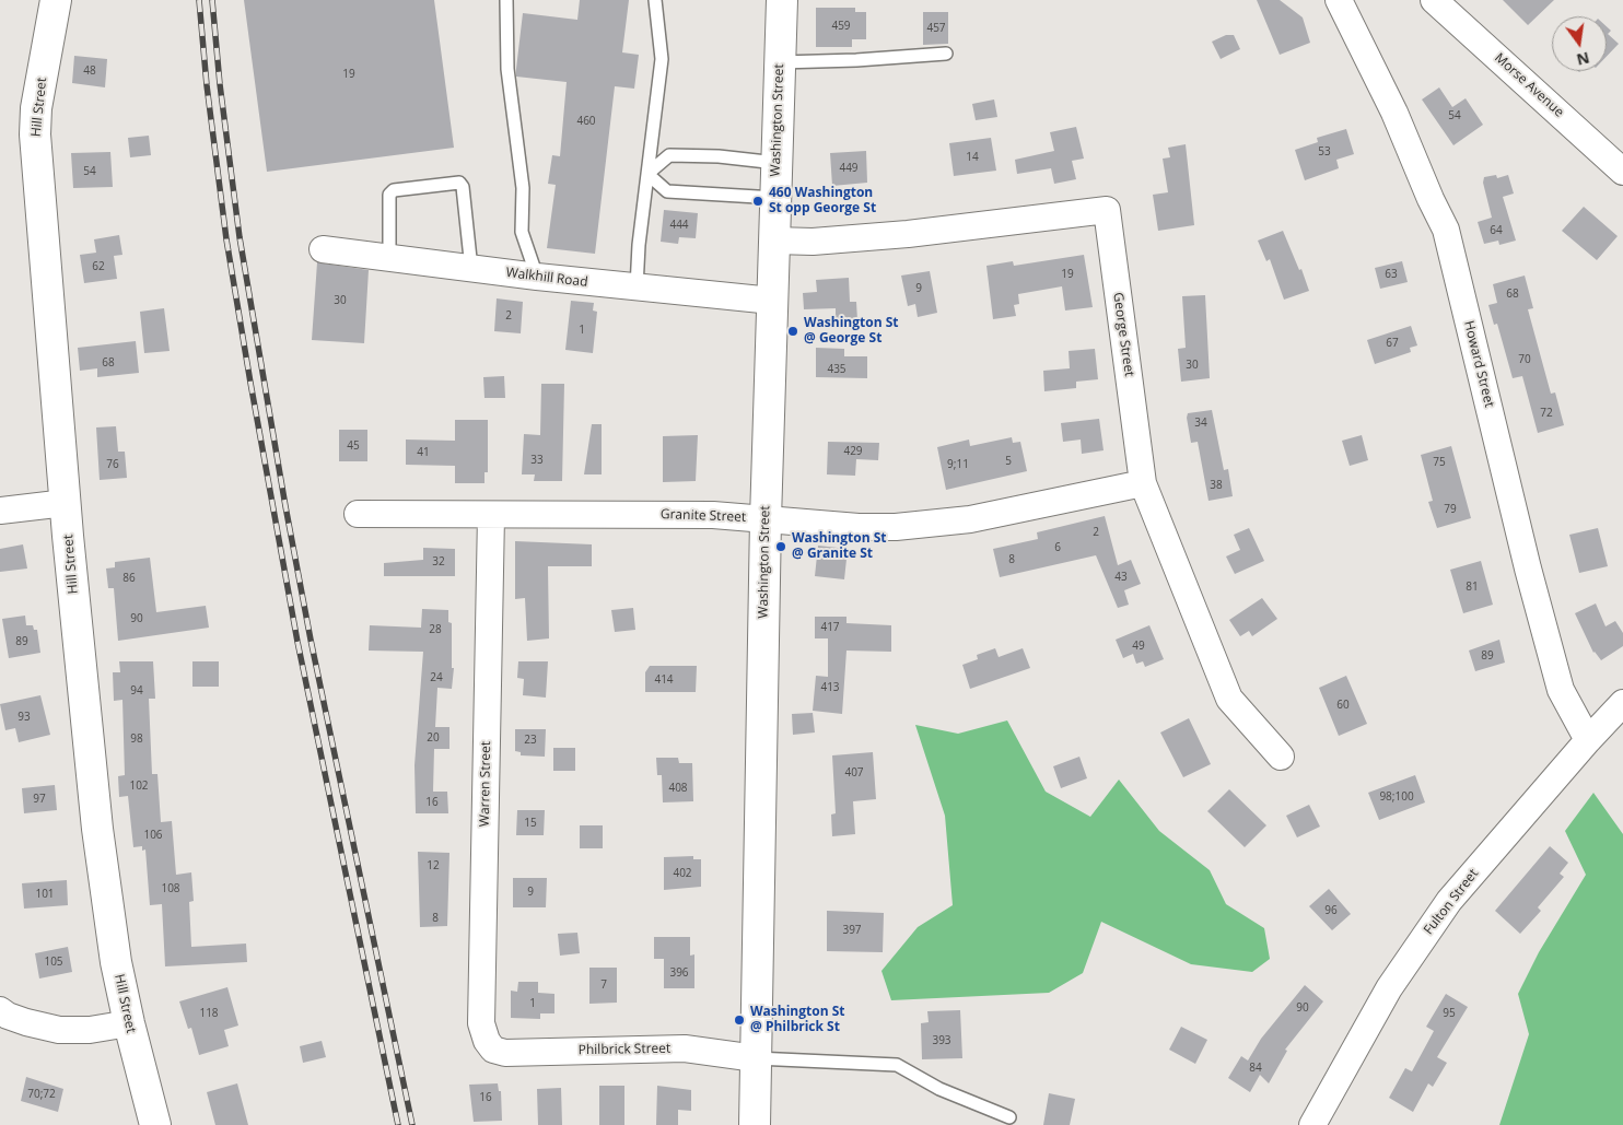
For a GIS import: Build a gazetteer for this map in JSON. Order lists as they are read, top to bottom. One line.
{"streets":{"main road":["Hill Street","Washington Street"],"street":["Morse Avenue","Walkhill Road","George Street","Howard Street","Granite Street","Warren Street","Fulton Street","Philbrick Street"]},"crossings":[["Washington Street","Walkhill Road"],["Washington Street","George Street"],["Washington Street","Granite Street"],["Washington Street","Philbrick Street"],["George Street","Granite Street"],["Howard Street","Fulton Street"],["Granite Street","Warren Street"],["Warren Street","Philbrick Street"]],"places":["460 Washington St opp George St","Washington St @ George St","Washington St @ Granite St","Washington St @ Philbrick St"],"house_numbers":["459","457","48","19","54","460","53","14","449","54","444","64","62","19","63","9","68","30","2","1","67","70","68","30","435","72","34","45","429","41","33","5","75","76","9;11","38","79","2","6","8","32","43","86","81","90","417","28","89","49","89","24","414","413","94","60","93","20","98","23","407","102","408","98;100","97","16","15","106","12","402","108","9","101","96","8","397","105","396","7","1","90","118","95","393","84","70;72","16"],"north":"bottom"}
